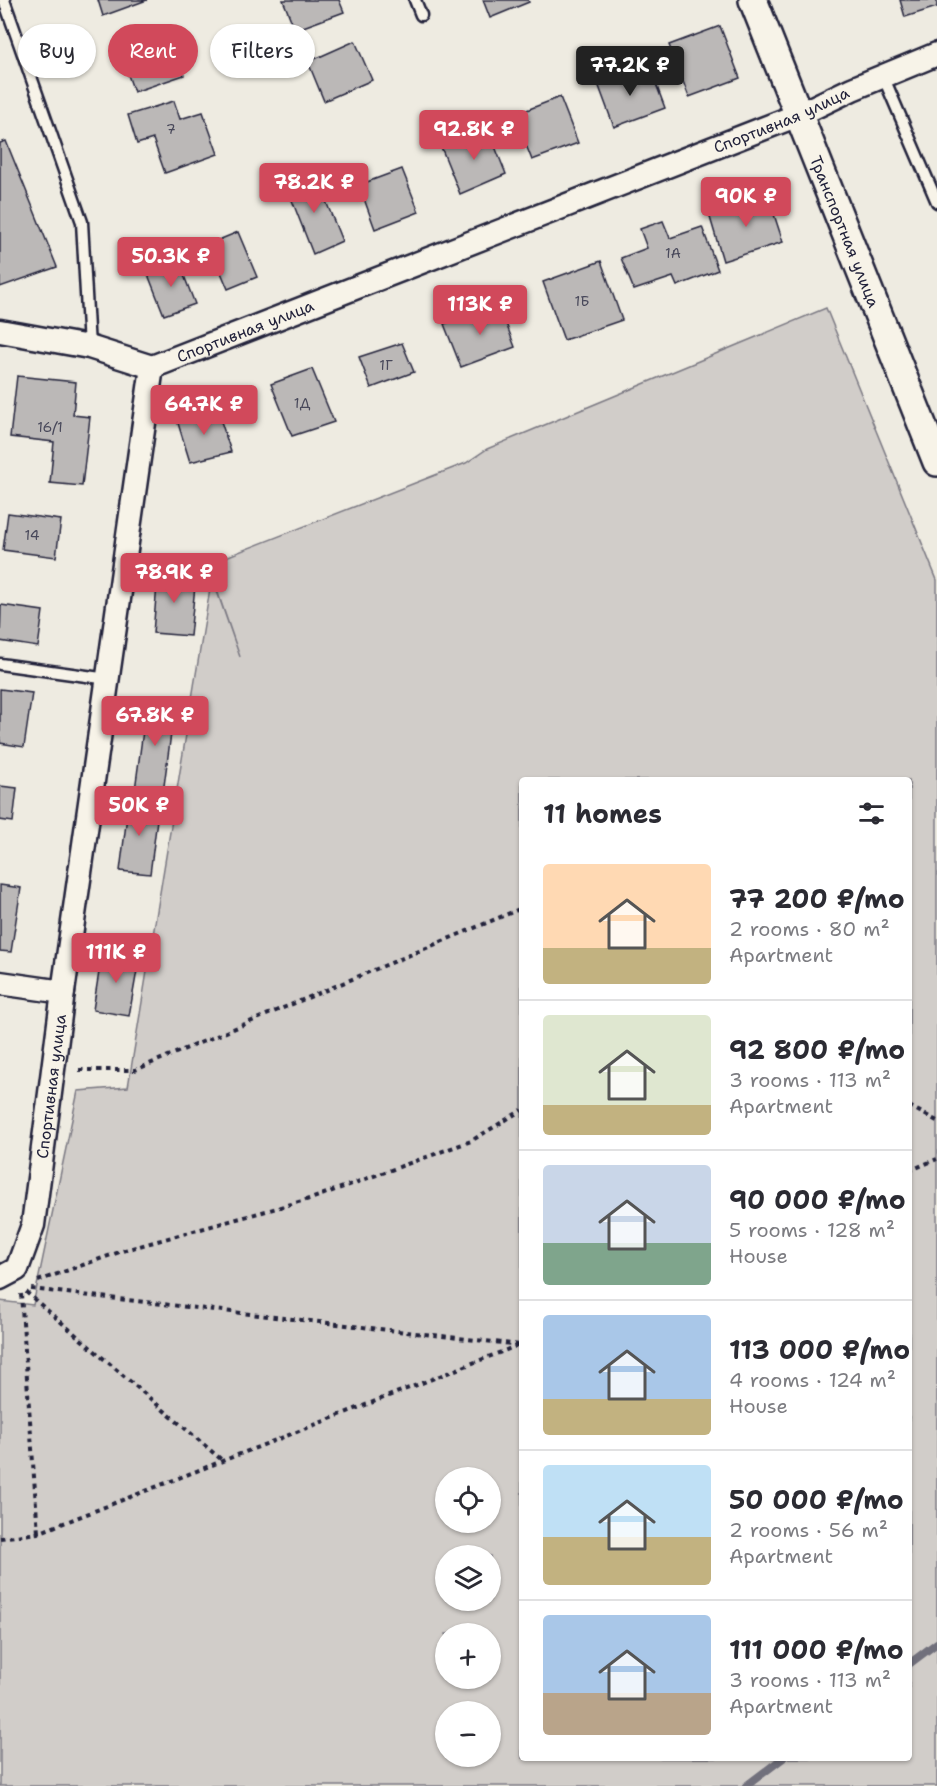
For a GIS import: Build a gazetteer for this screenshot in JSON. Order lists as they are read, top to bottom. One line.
{"streets":{"street":["Спортивная улица","Транспортная улица"]},"crossings":[["Спортивная улица","Транспортная улица"]],"house_numbers":["7","1А","1Б","1Г","1Д","16/1","14"],"page":{"chip":["Buy","Rent","Filters"],"price":["77.2K ₽","92.8K ₽","78.2K ₽","90K ₽","50.3K ₽","113K ₽","64.7K ₽","78.9K ₽","67.8K ₽","50K ₽","111K ₽"],"heading":"11 homes","list":[{"name":"77 200 ₽/mo","note":"2 rooms · 80 m² · Apartment"},{"name":"92 800 ₽/mo","note":"3 rooms · 113 m² · Apartment"},{"name":"90 000 ₽/mo","note":"5 rooms · 128 m² · House"},{"name":"113 000 ₽/mo","note":"4 rooms · 124 m² · House"},{"name":"50 000 ₽/mo","note":"2 rooms · 56 m² · Apartment"},{"name":"111 000 ₽/mo","note":"3 rooms · 113 m² · Apartment"}],"map_buttons":["+","−"]}}
